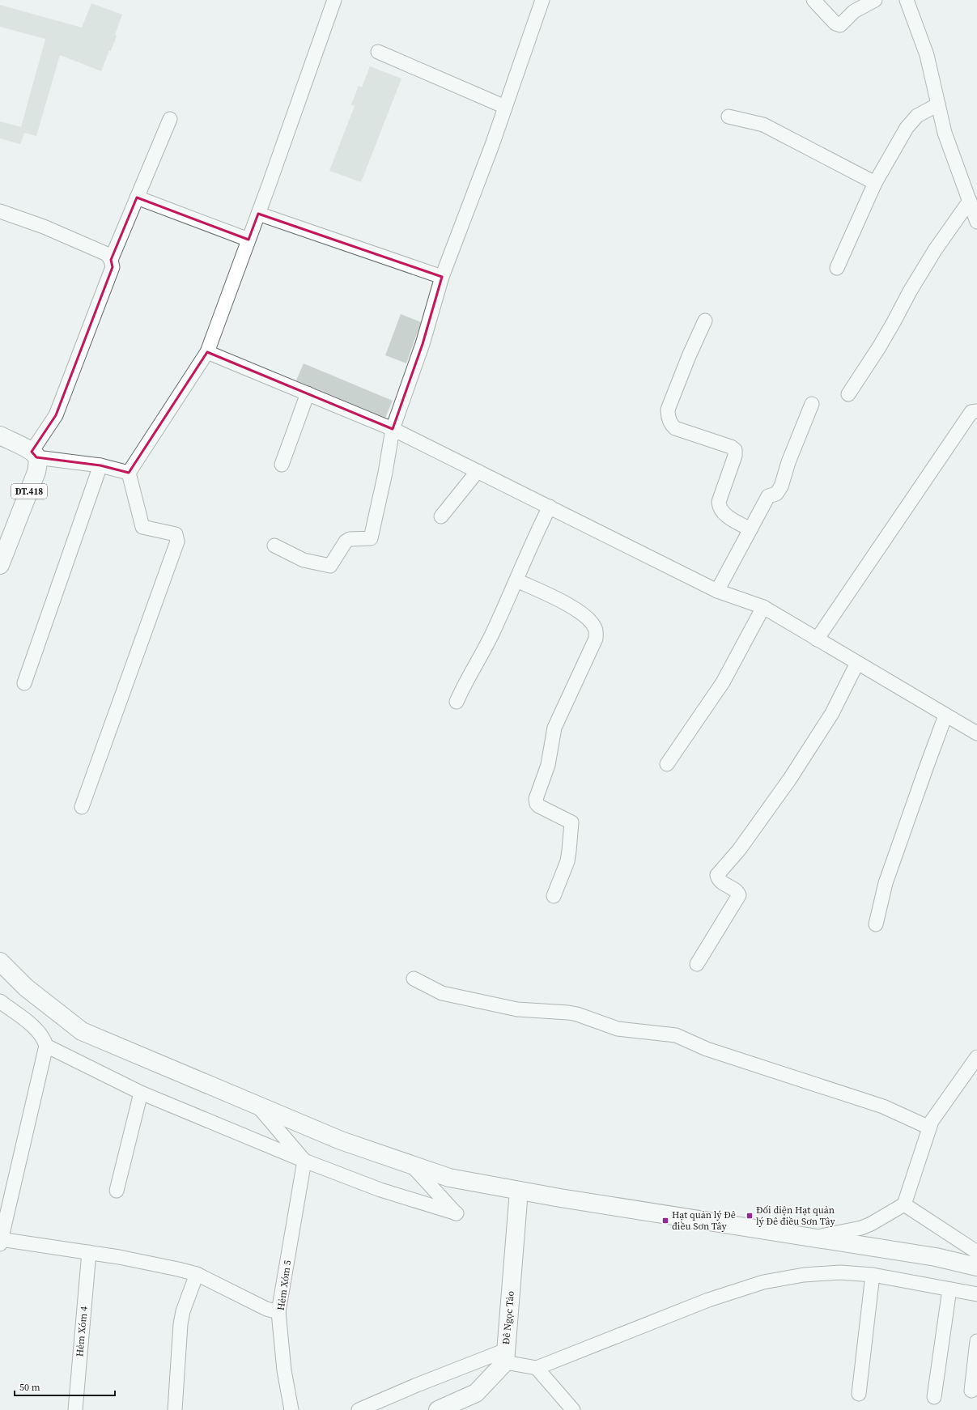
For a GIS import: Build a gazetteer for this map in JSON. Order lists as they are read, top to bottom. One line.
{"streets":{"main road":["ĐT.418","Đê Ngọc Tảo"],"street":["Hẻm Xóm 5","Hẻm Xóm 4"]},"places":{"transit":["Đối diện Hạt quản lý Đê điều Sơn Tây","Hạt quản lý Đê điều Sơn Tây"]},"scale_bar":"50 m"}
